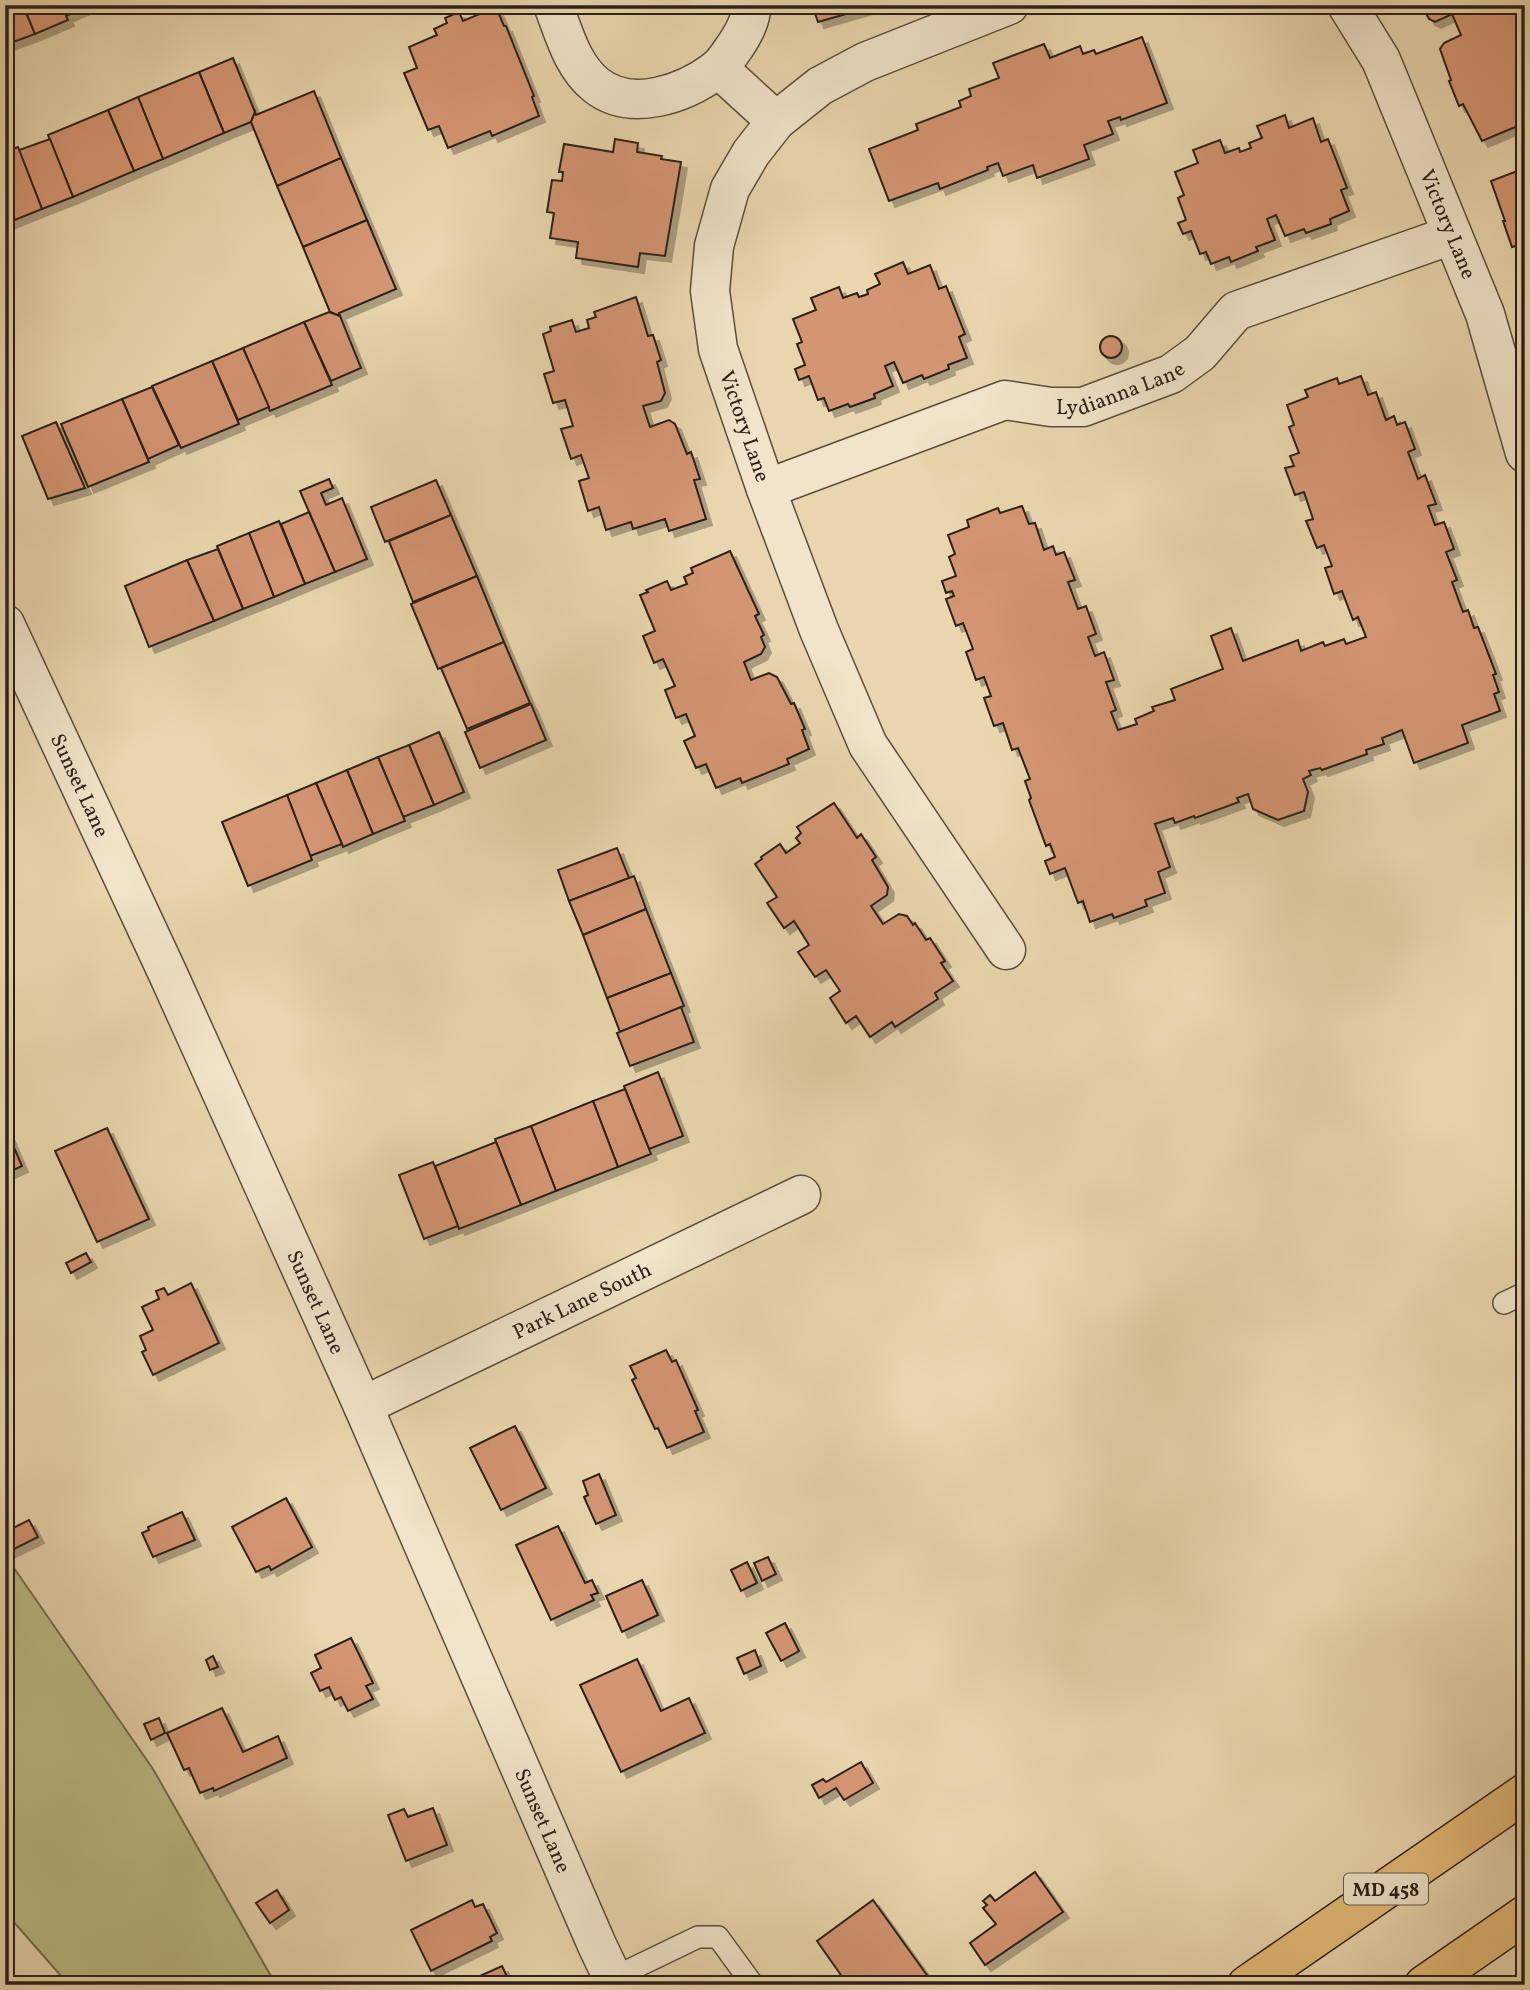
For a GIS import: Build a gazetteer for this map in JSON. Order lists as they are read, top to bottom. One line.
{"streets":{"main road":["MD 458"],"street":["Victory Lane","Lydianna Lane","Sunset Lane","Park Lane South"]},"crossings":[["Victory Lane","Lydianna Lane"],["Sunset Lane","Park Lane South"]]}
